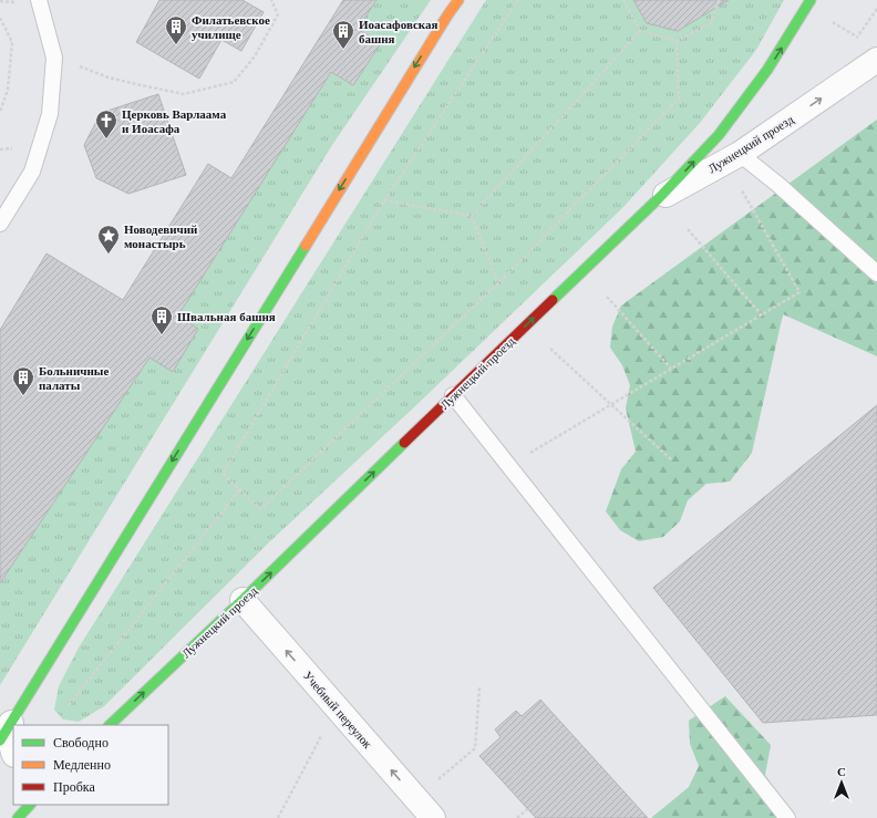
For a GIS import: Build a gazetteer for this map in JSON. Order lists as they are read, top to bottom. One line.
{"streets":{"main road":["Лужнецкий проезд"],"street":["Учебный переулок"]},"crossings":[["Лужнецкий проезд","Учебный переулок"]],"one_way":["Лужнецкий проезд","Учебный переулок"],"places":{"building":["Филатьевское училище","Иоасафовская башня","Швальная башня","Больничные палаты"],"church":["Церковь Варлаама и Иоасафа"],"place":["Новодевичий монастырь"]},"legend":["Свободно","Медленно","Пробка"],"north":"top"}
